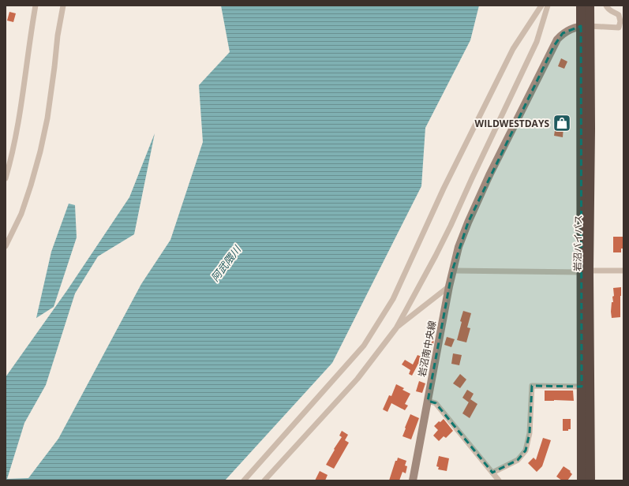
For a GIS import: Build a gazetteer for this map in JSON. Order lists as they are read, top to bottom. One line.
{"streets":{"highway":["岩沼バイパス"],"street":["岩沼南中央線"]},"crossings":[["岩沼バイパス","岩沼南中央線"]],"water":["阿武隈川"],"places":{"shop":["WILDWESTDAYS"]}}
